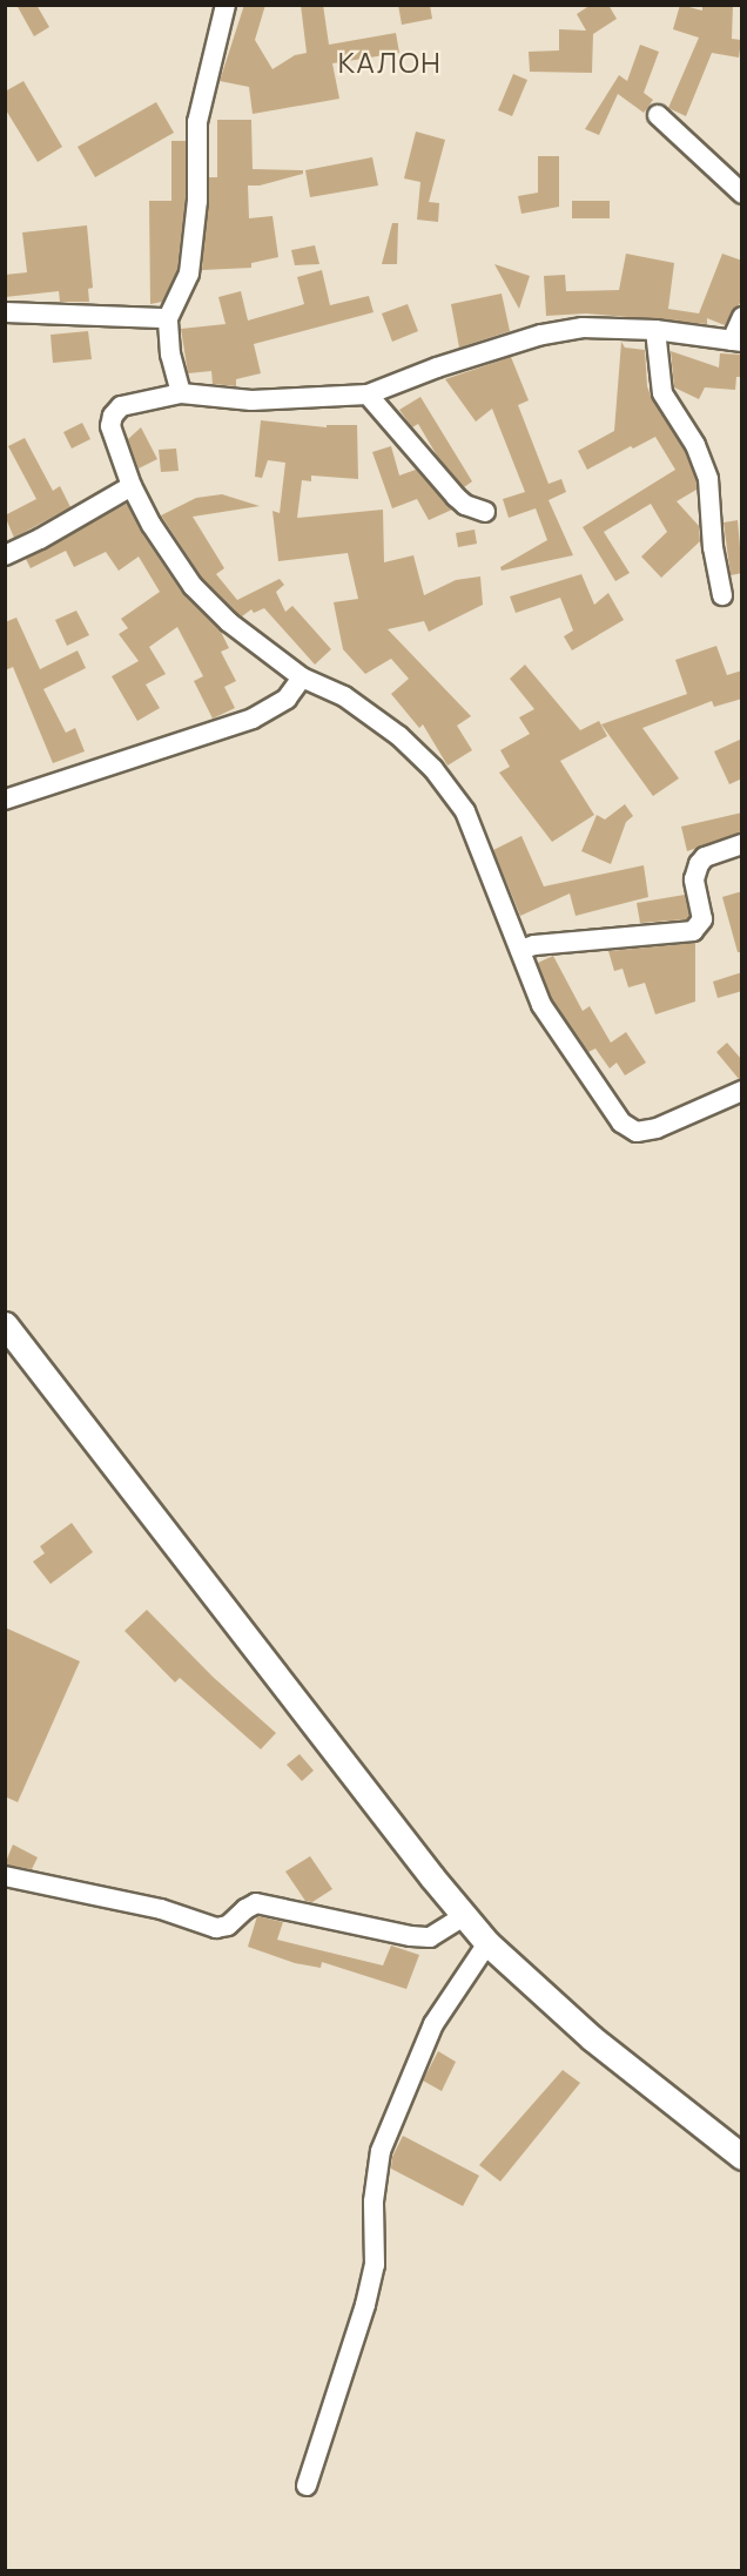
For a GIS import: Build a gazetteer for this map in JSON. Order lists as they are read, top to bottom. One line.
{"districts":["КАЛОН"]}
